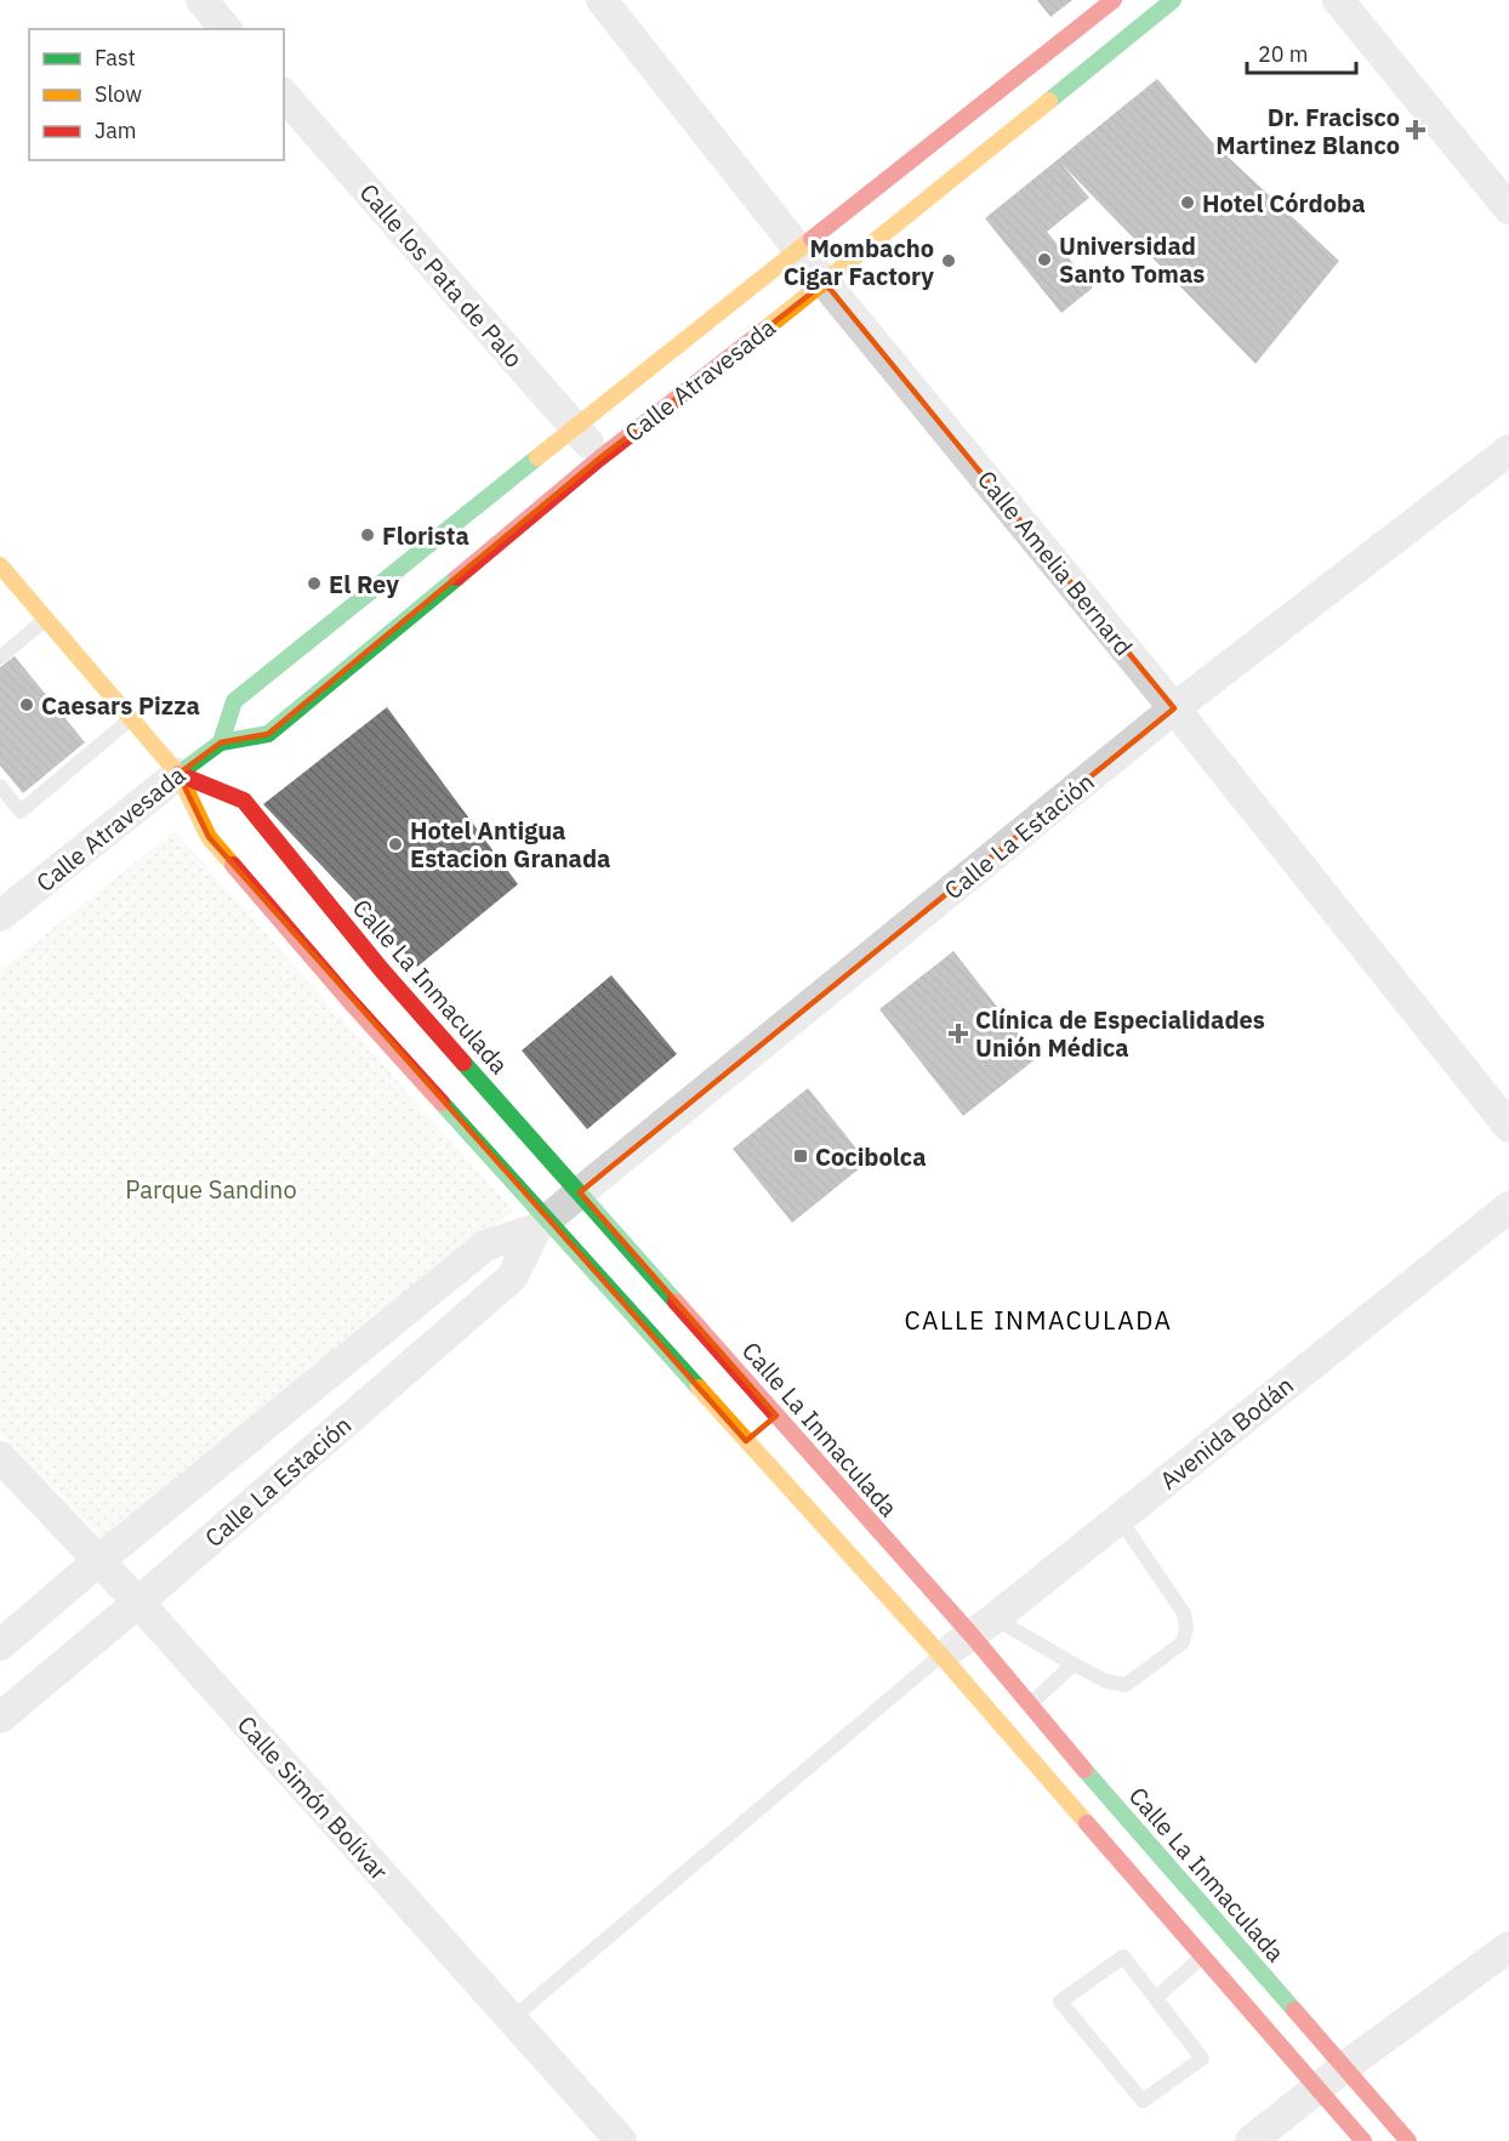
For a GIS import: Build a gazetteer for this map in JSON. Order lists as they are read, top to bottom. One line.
{"streets":{"main road":["Calle Atravesada","Calle La Inmaculada"],"street":["Calle los Pata de Palo","Calle Amelia Bernard","Calle La Estación","Avenida Bodán","Calle Simón Bolívar"]},"crossings":[["Calle los Pata de Palo","Calle Atravesada"],["Calle Atravesada","Calle Amelia Bernard"],["Calle Atravesada","Calle La Inmaculada"],["Calle Amelia Bernard","Calle La Estación"],["Calle La Estación","Calle La Inmaculada"],["Calle La Estación","Calle Simón Bolívar"],["Calle La Inmaculada","Avenida Bodán"]],"districts":["CALLE INMACULADA"],"parks":["Parque Sandino"],"places":{"health":["Dr. Fracisco Martinez Blanco","Clínica de Especialidades Unión Médica"],"other":["Hotel Córdoba","Universidad Santo Tomas","Mombacho Cigar Factory","Florista","El Rey","Caesars Pizza","Hotel Antigua Estacion Granada"],"transit":["Cocibolca"]},"legend":["Fast","Slow","Jam"],"scale_bar":"20 m"}
